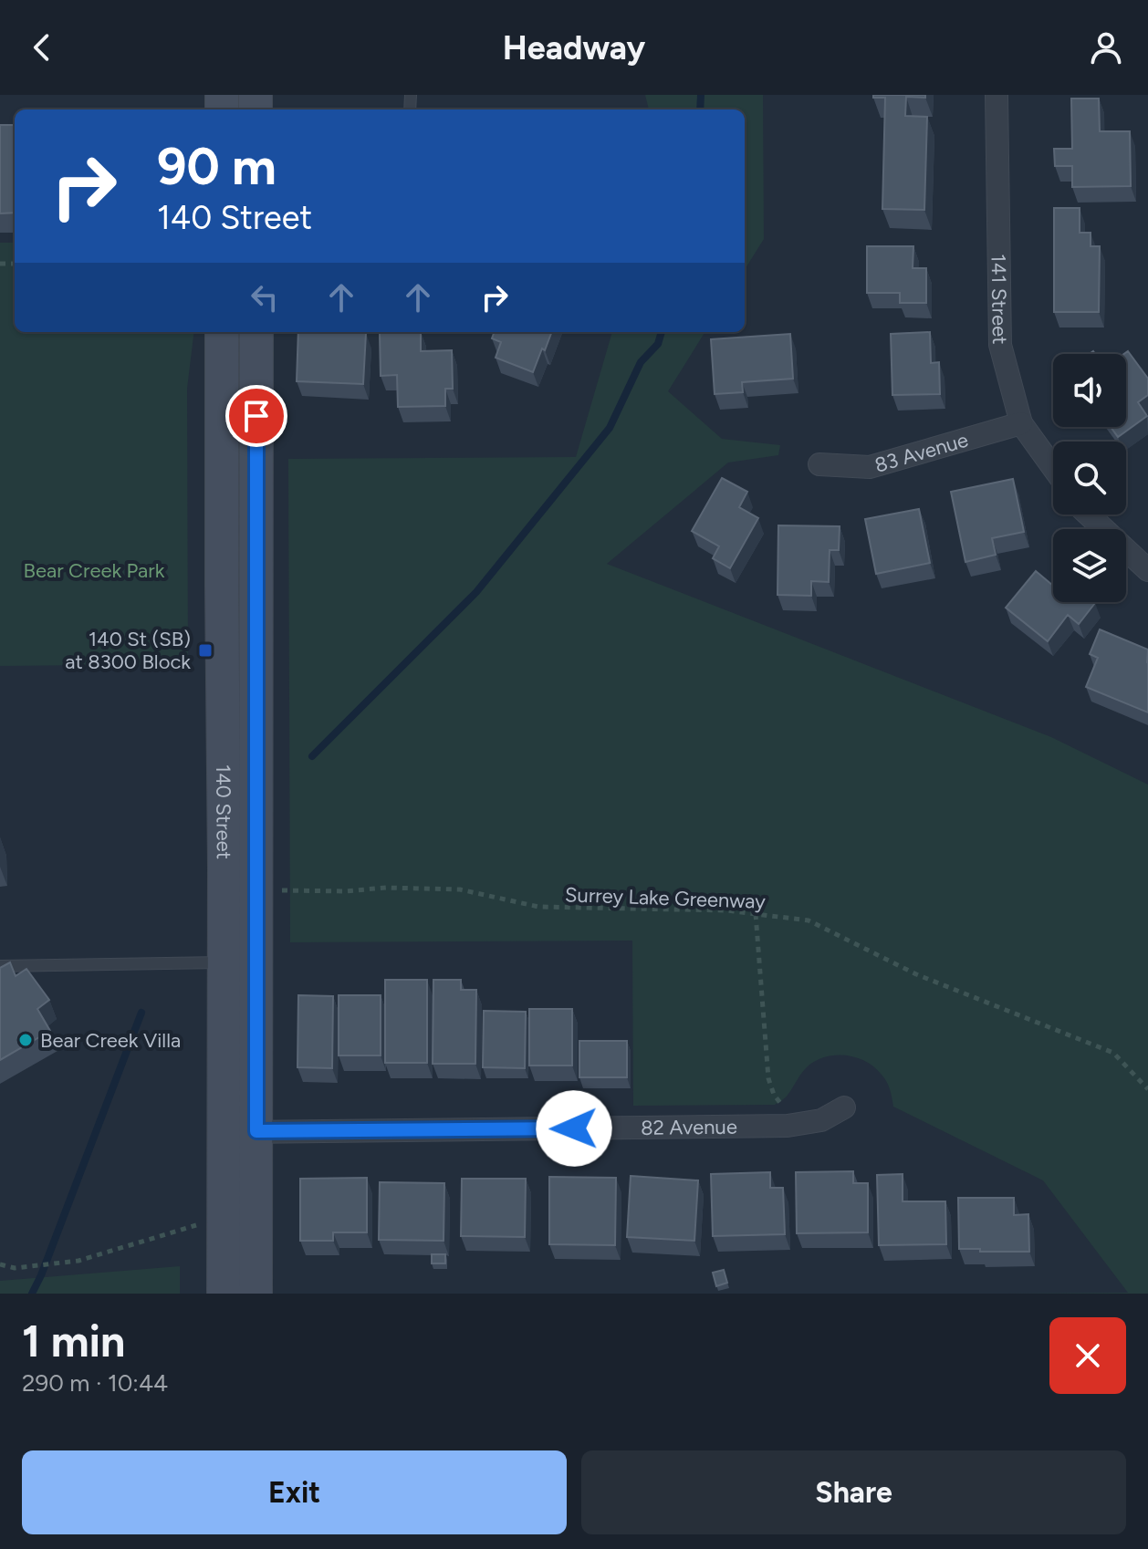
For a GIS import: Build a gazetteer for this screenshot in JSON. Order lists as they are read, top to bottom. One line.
{"streets":{"main road":["140 Street"],"street":["141 Street","83 Avenue","82 Avenue"],"path":["Surrey Lake Greenway"]},"crossings":[["141 Street","83 Avenue"],["140 Street","82 Avenue"]],"parks":["Bear Creek Park"],"places":{"transit":["140 St (SB) at 8300 Block"],"other":["Bear Creek Villa"]},"page":{"header":"Headway","turn":["90 m","140 Street"],"heading":["1 min","290 m · 10:44"],"buttons":["Exit","Share"]}}
